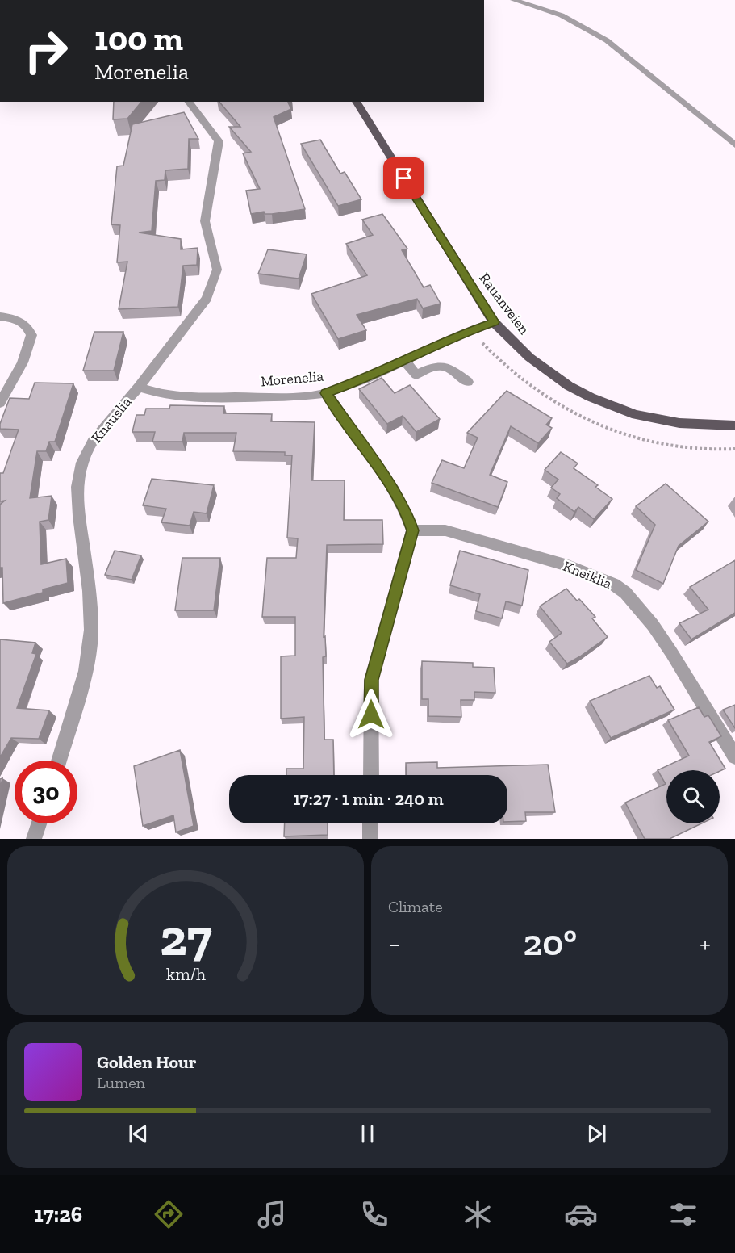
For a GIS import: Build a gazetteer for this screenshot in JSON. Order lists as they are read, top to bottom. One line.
{"streets":{"main road":["Rauanveien"],"street":["Morenelia","Knauslia","Kneiklia"]},"crossings":[["Rauanveien","Morenelia"],["Morenelia","Knauslia"]],"page":{"turn":["100 m","Morenelia"],"limit":"30","trip":"17:27 · 1 min · 240 m","tile":"Climate","heat":["−","20°","+"],"song":["Golden Hour","Lumen"],"tabs":"17:26","gauge":["27","km/h"]}}
